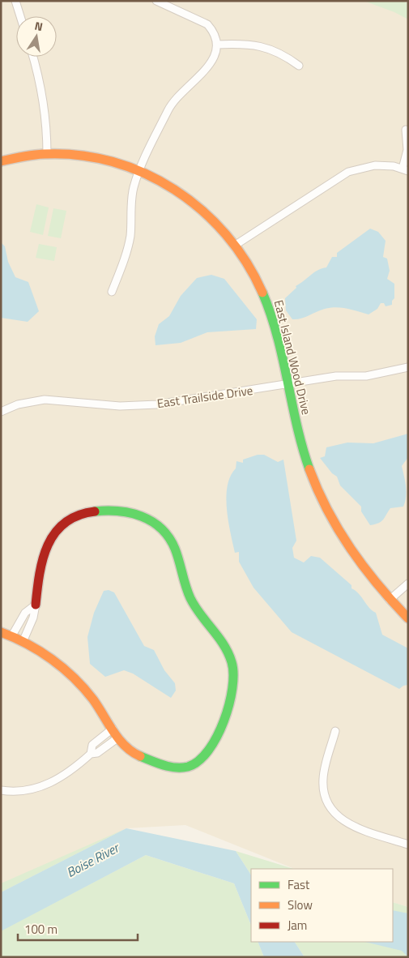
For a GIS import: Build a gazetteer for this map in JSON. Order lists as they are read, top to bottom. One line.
{"streets":{"street":["East Island Wood Drive","East Trailside Drive"]},"crossings":[["East Island Wood Drive","East Trailside Drive"]],"water":["Boise River"],"legend":["Fast","Slow","Jam"],"scale_bar":"100 m","north":"top"}
